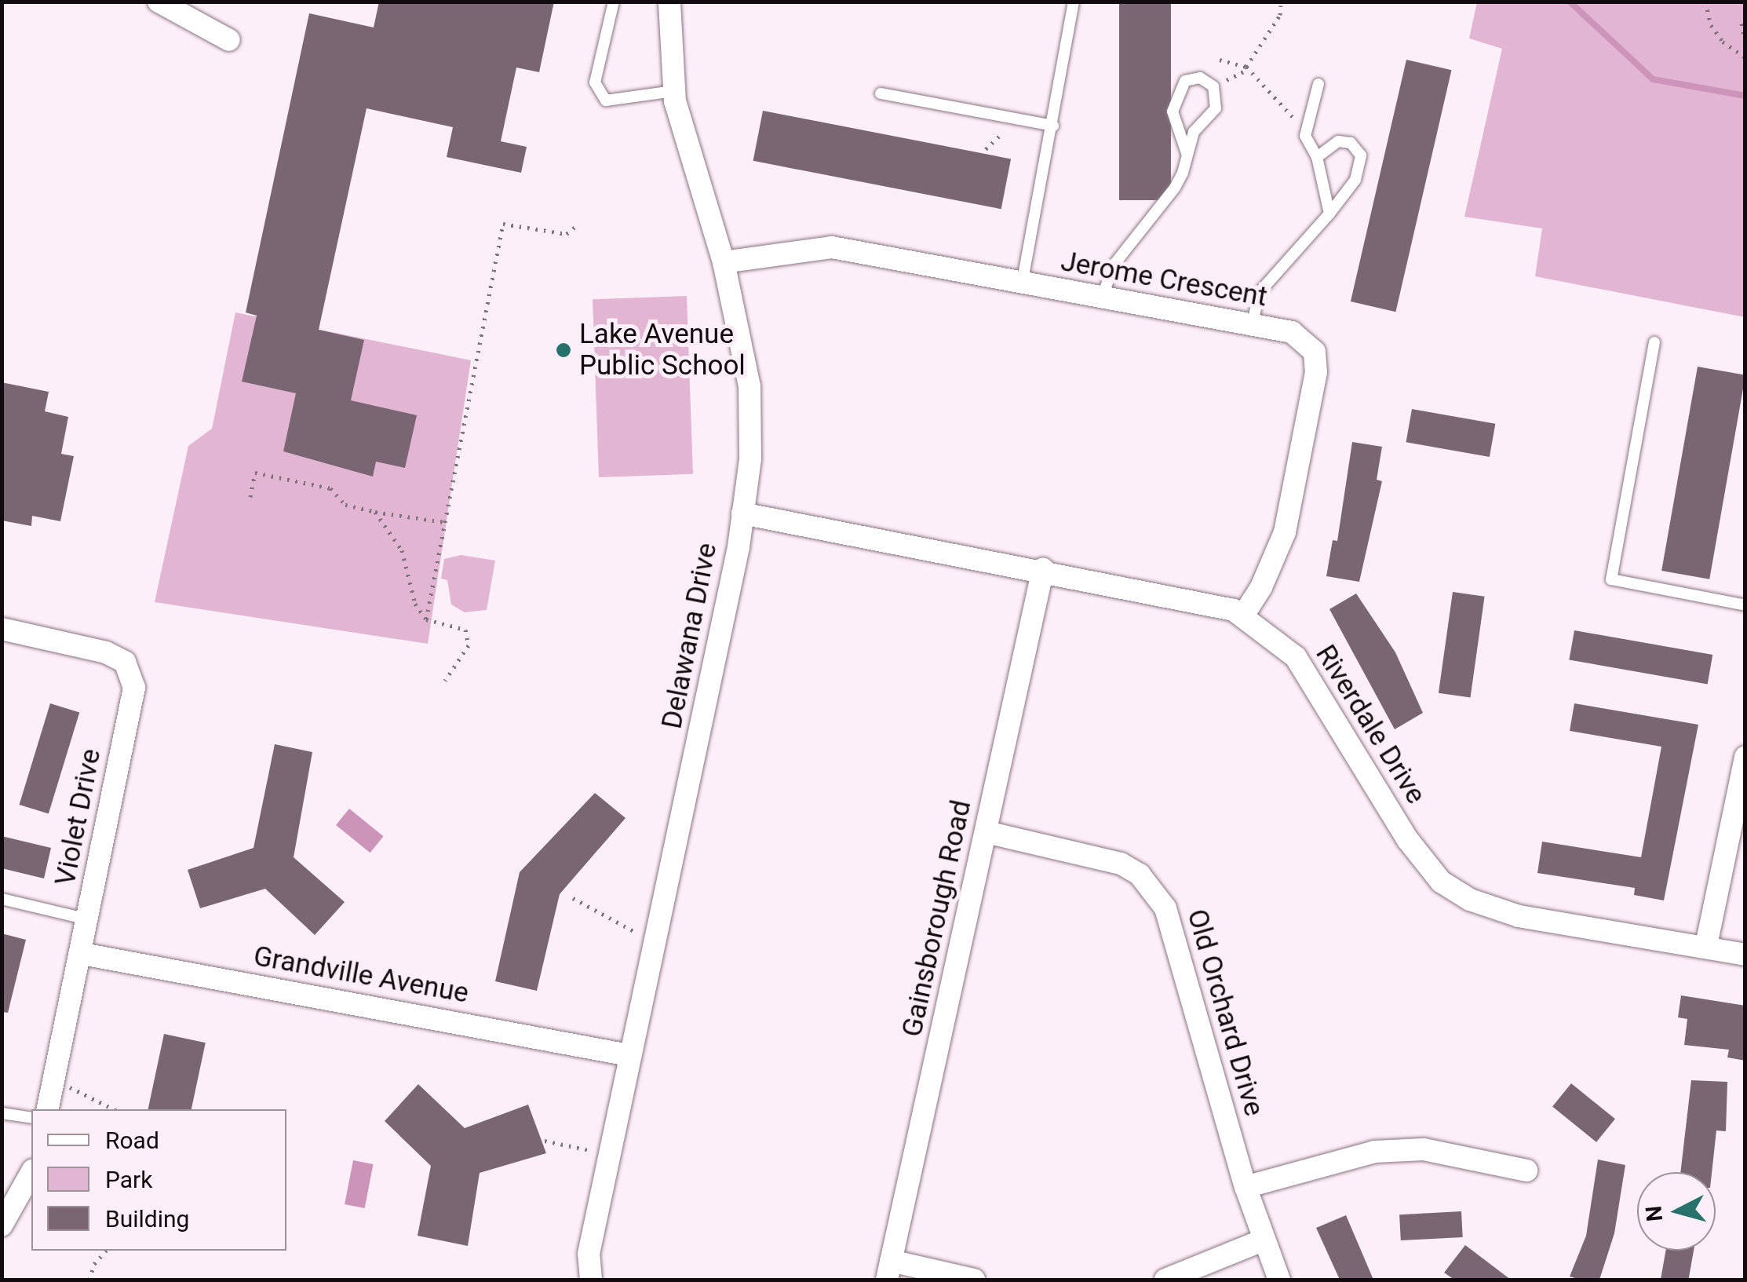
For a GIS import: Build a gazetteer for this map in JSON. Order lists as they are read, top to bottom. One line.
{"streets":{"street":["Jerome Crescent","Delawana Drive","Riverdale Drive","Violet Drive","Gainsborough Road","Grandville Avenue","Old Orchard Drive"]},"crossings":[["Jerome Crescent","Delawana Drive"],["Jerome Crescent","Riverdale Drive"],["Delawana Drive","Riverdale Drive"],["Delawana Drive","Grandville Avenue"],["Riverdale Drive","Gainsborough Road"],["Violet Drive","Grandville Avenue"],["Gainsborough Road","Old Orchard Drive"]],"places":["Lake Avenue Public School"],"legend":["Road","Park","Building"],"north":"left"}
